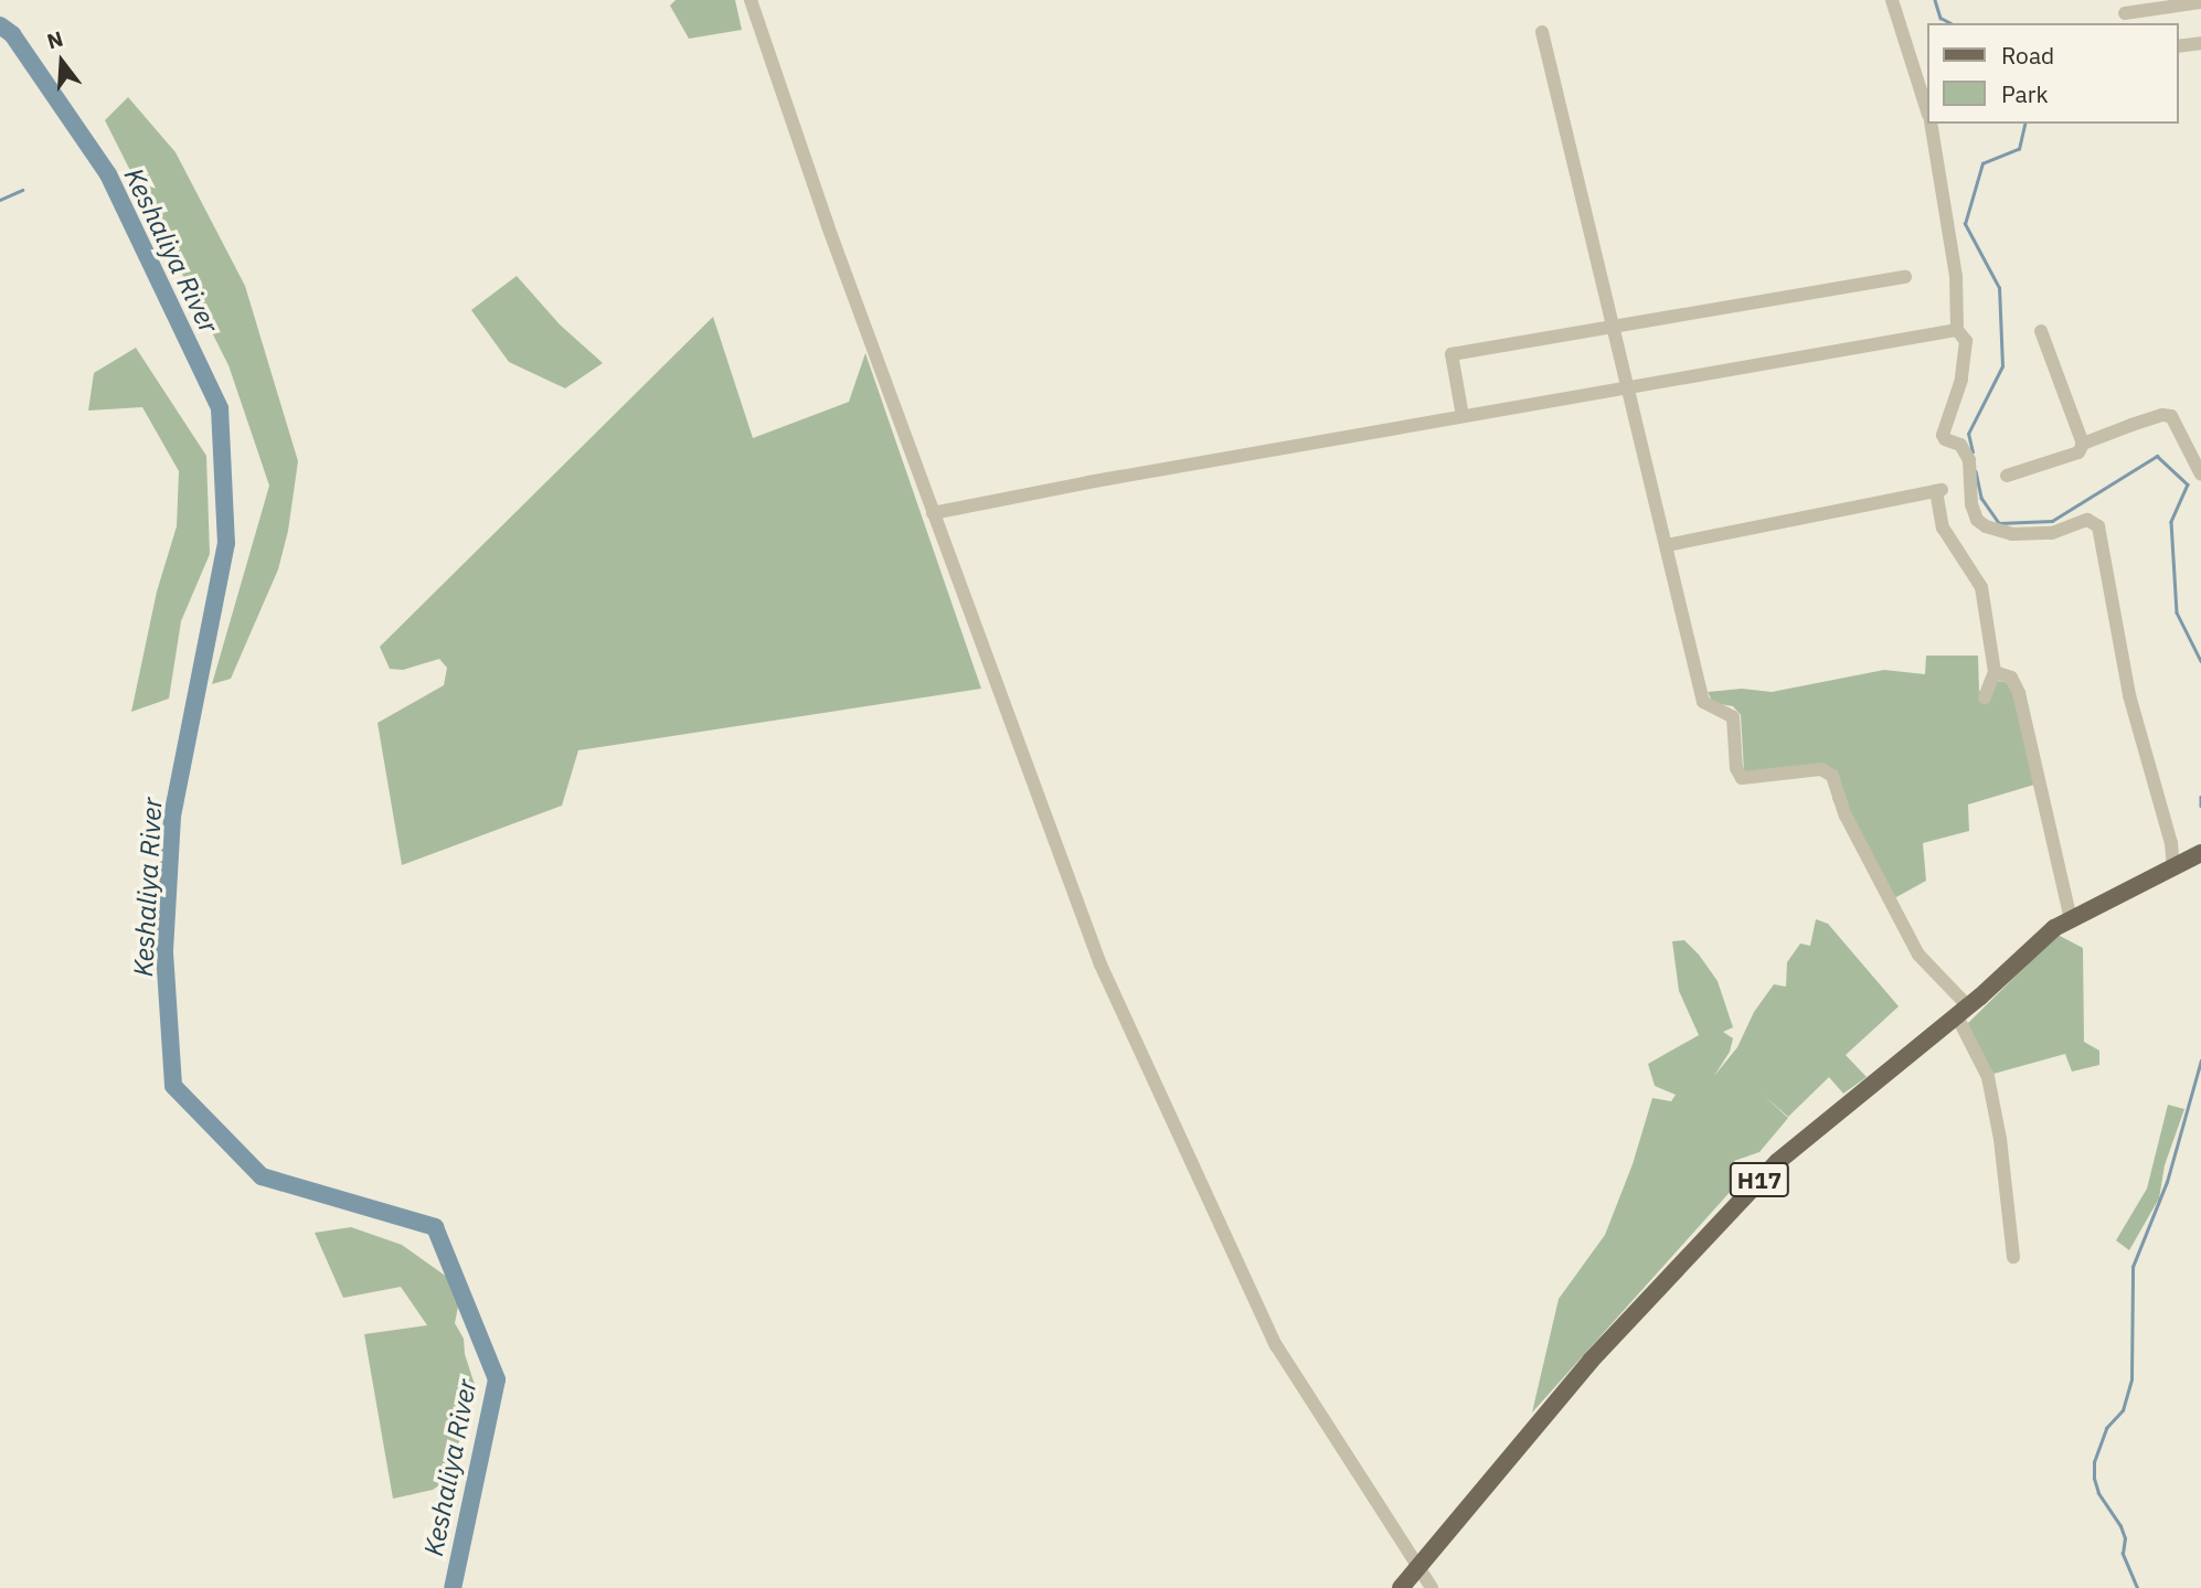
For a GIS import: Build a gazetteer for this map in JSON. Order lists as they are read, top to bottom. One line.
{"streets":{"main road":["H17"]},"water":["Keshaliya River"],"legend":["Road","Park"],"north":"top"}
